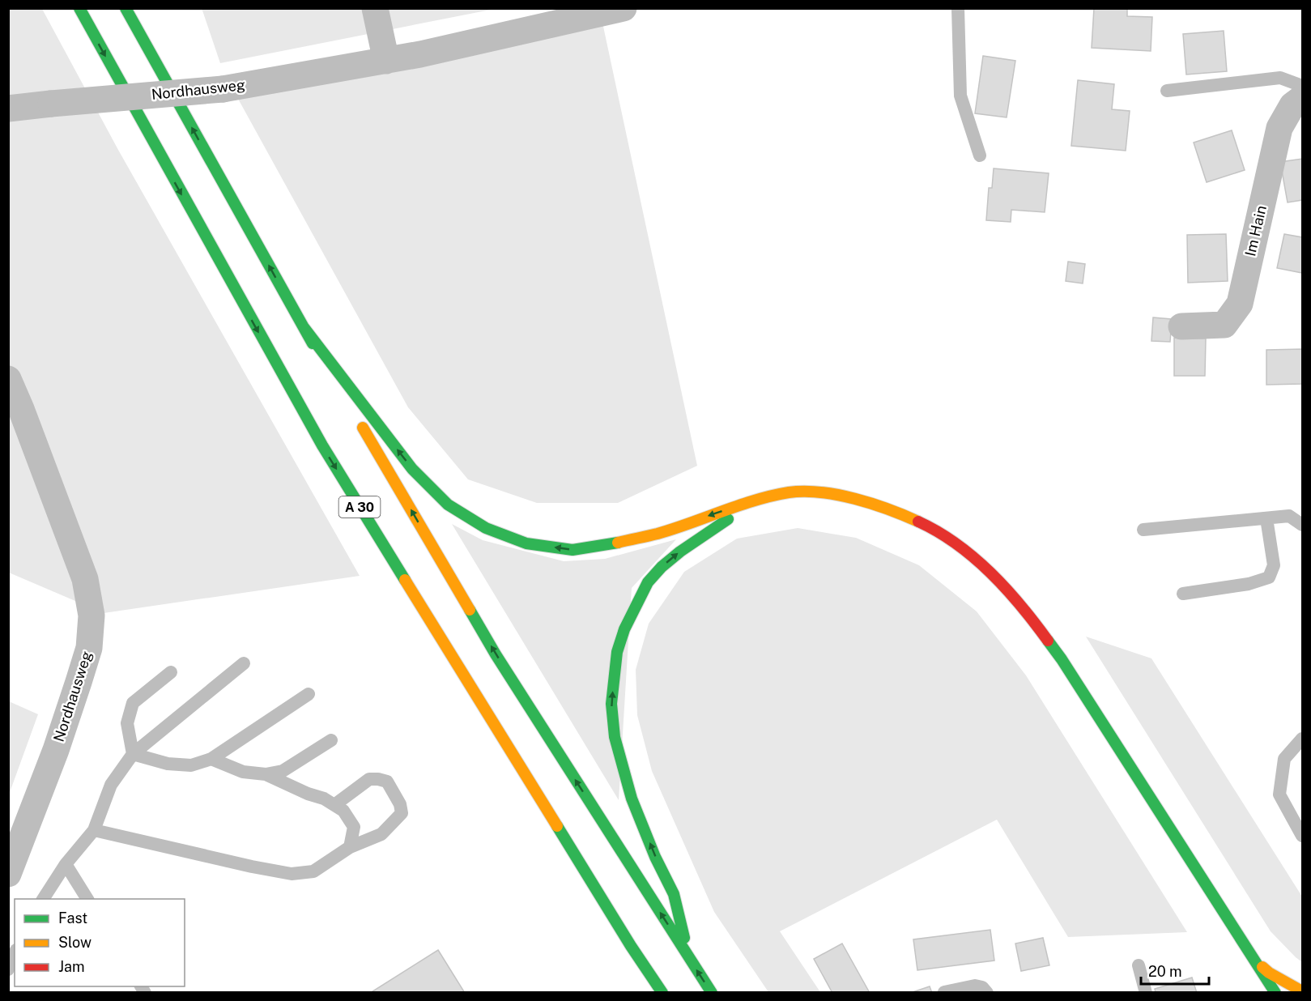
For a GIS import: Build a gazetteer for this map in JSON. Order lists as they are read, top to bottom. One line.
{"streets":{"highway":["A 30"],"street":["Nordhausweg","Im Hain"]},"legend":["Fast","Slow","Jam"],"scale_bar":"20 m"}
